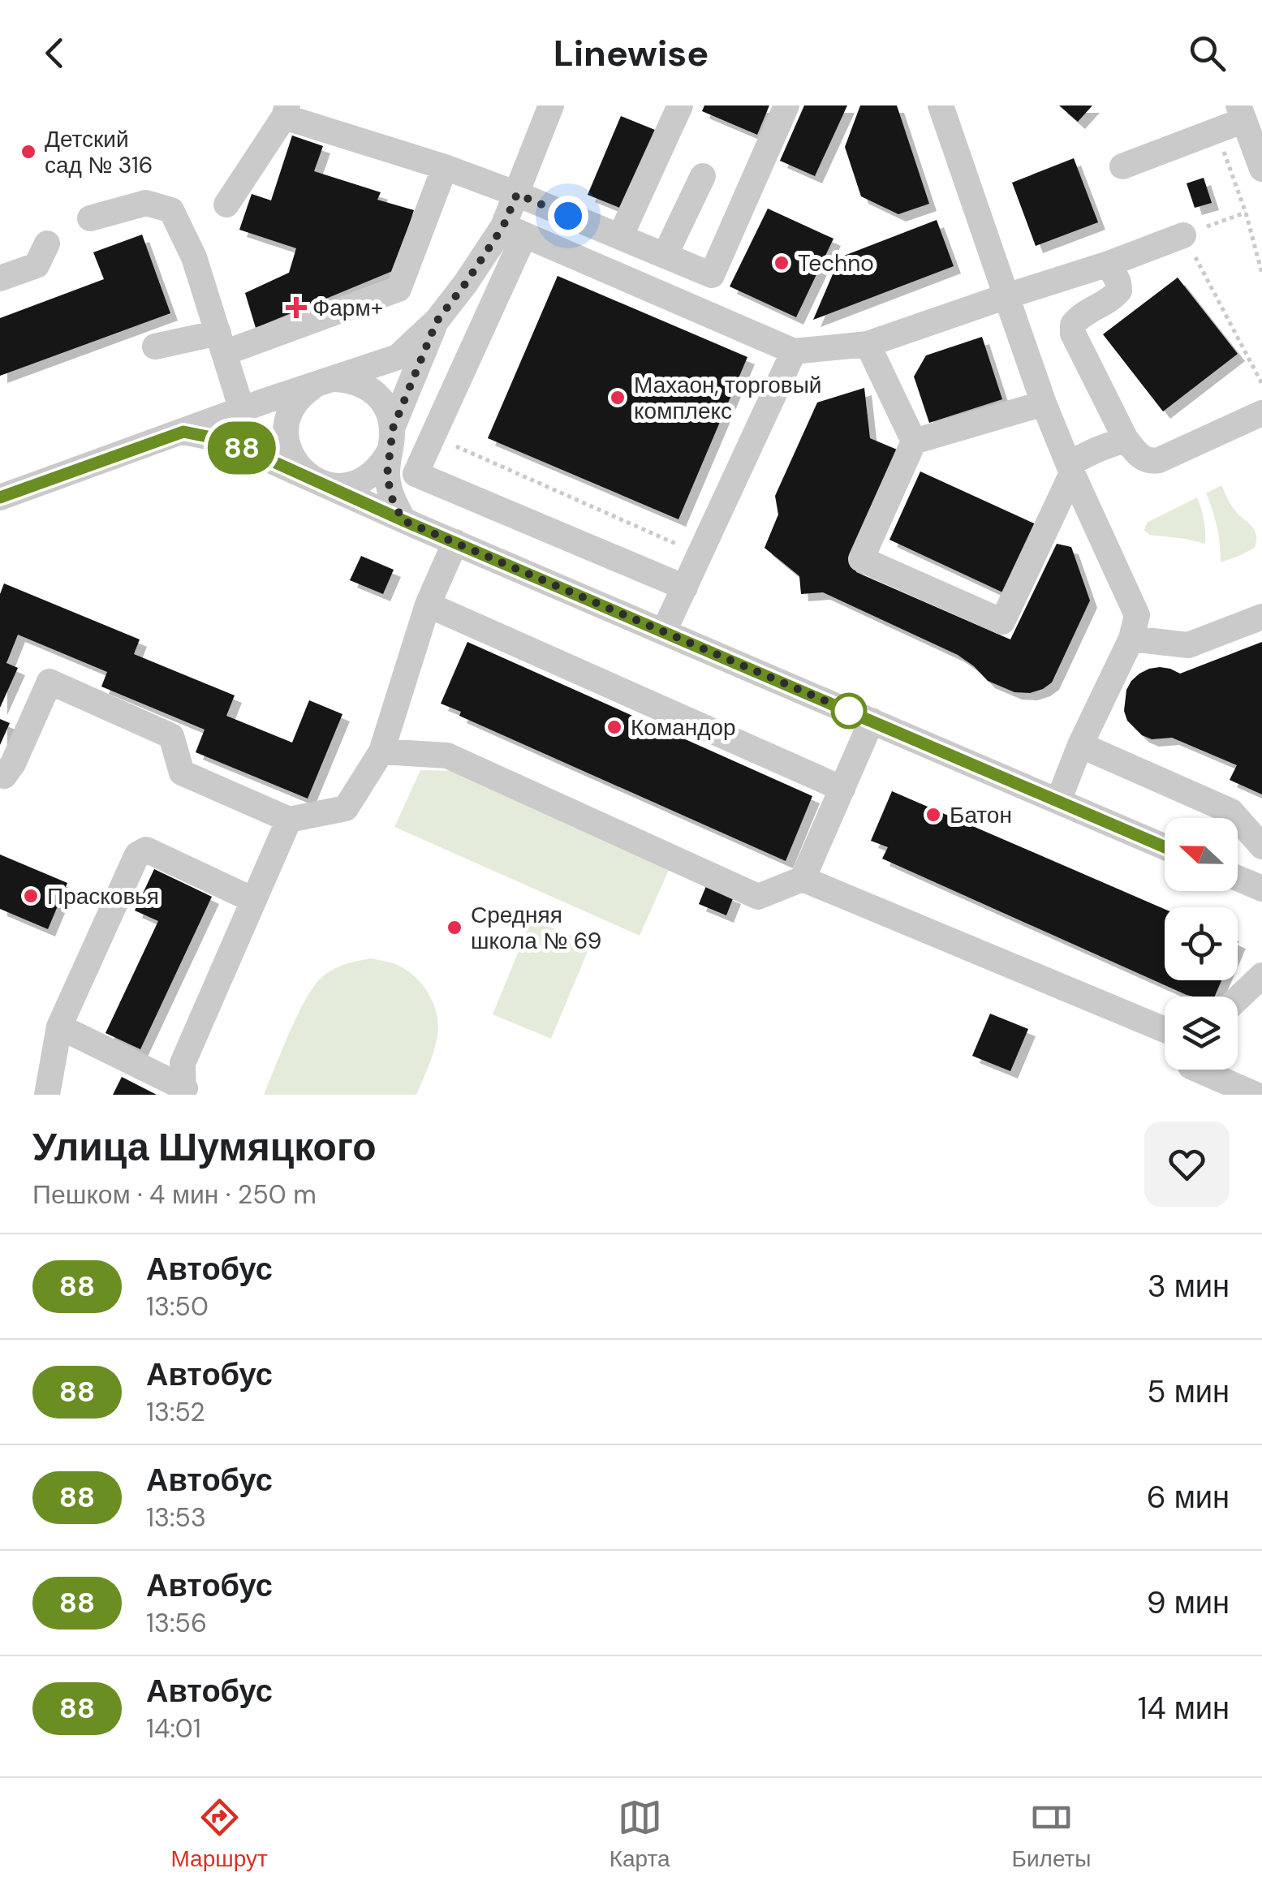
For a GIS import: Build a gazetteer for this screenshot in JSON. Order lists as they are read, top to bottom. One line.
{"places":{"other":["Детский сад № 316","Techno","Махаон, торговый комплекс","Командор","Батон","Прасковья","Средняя школа № 69"],"health":["Фарм+"]},"lines":["bus line 88"],"north":"left","page":{"header":"Linewise","on_map":"88","heading":["Улица Шумяцкого","Пешком · 4 мин · 250 m"],"list":[{"mark":"88","name":"Автобус","note":"13:50","value":"3 мин"},{"mark":"88","name":"Автобус","note":"13:52","value":"5 мин"},{"mark":"88","name":"Автобус","note":"13:53","value":"6 мин"},{"mark":"88","name":"Автобус","note":"13:56","value":"9 мин"},{"mark":"88","name":"Автобус","note":"14:01","value":"14 мин"}],"tabs":["Маршрут","Карта","Билеты"]}}
